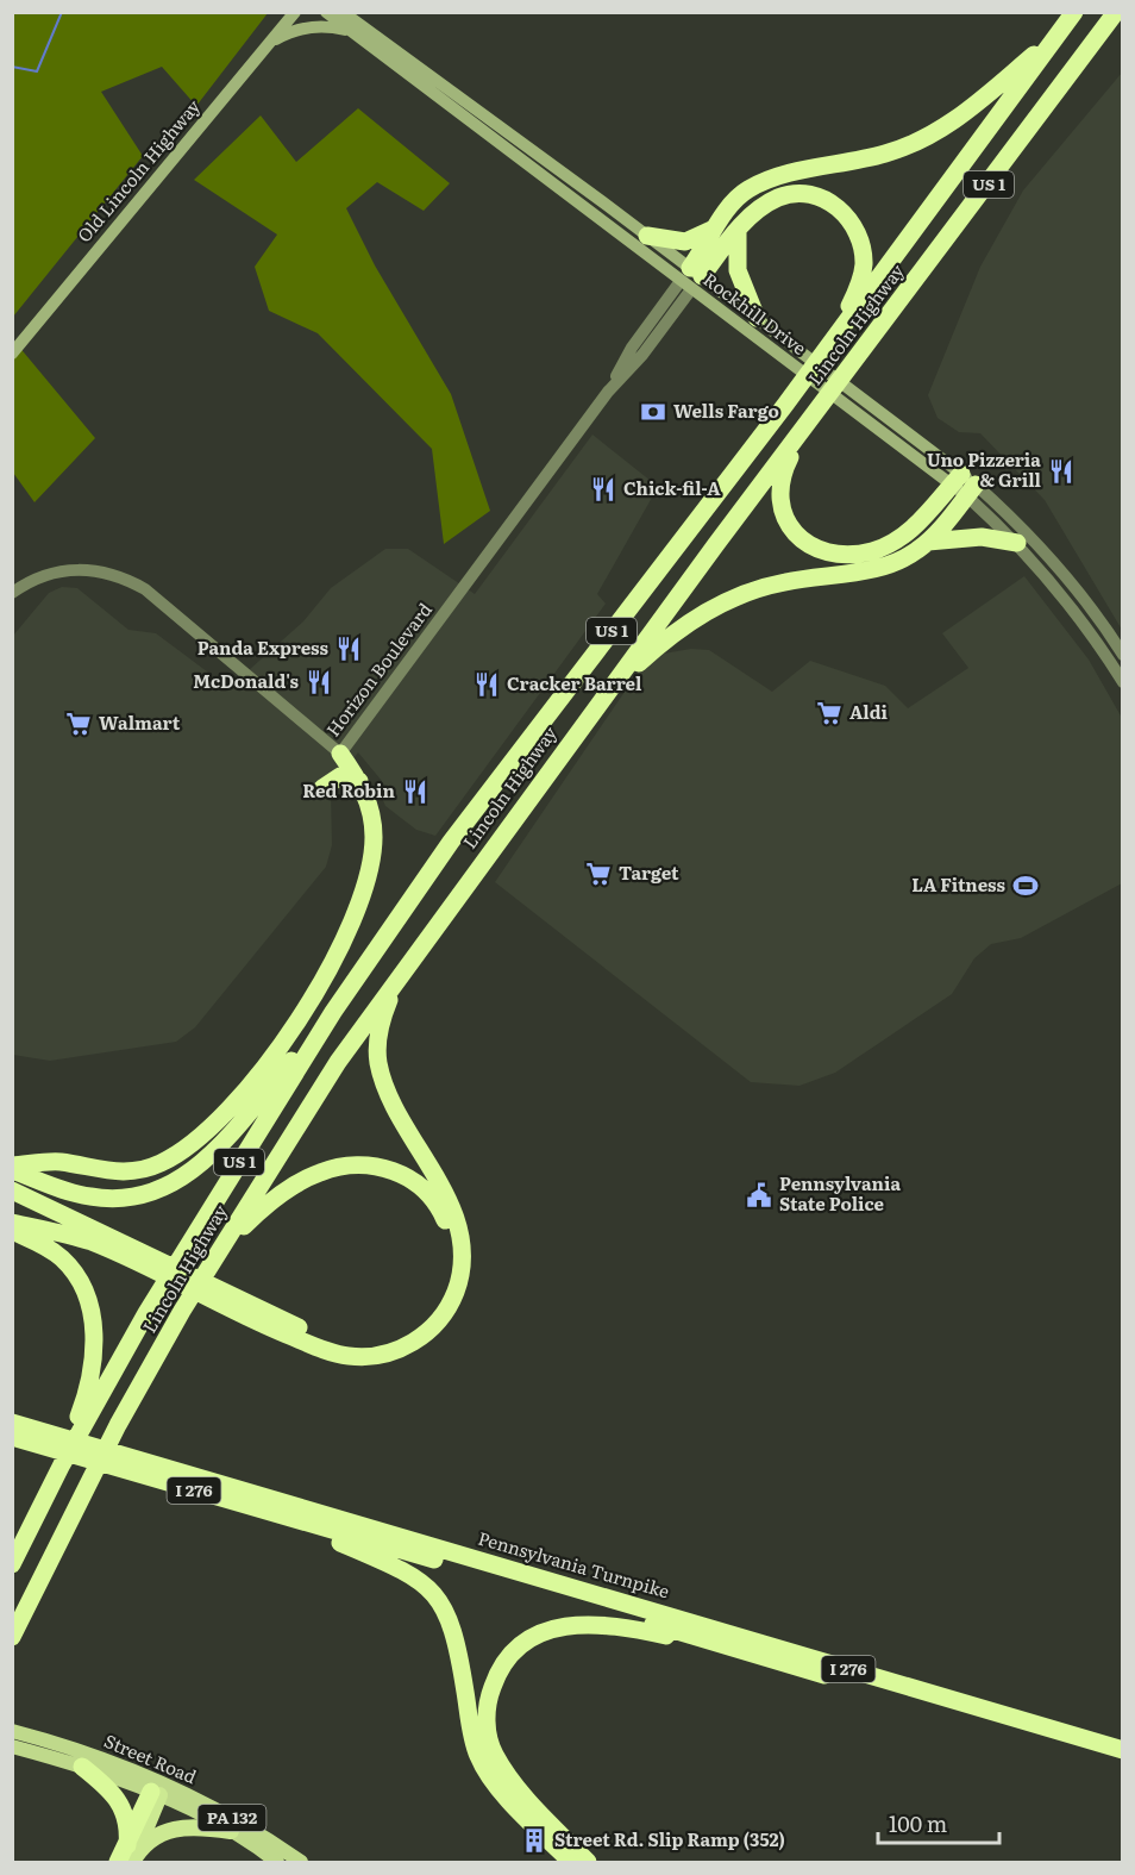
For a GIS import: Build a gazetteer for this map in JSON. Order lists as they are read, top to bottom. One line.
{"streets":{"highway":["US 1","Lincoln Highway","I 276","Pennsylvania Turnpike"],"main road":["Old Lincoln Highway","Rockhill Drive","Street Road","PA 132"],"street":["Horizon Boulevard"]},"crossings":[["Rockhill Drive","Horizon Boulevard"],["Lincoln Highway","Pennsylvania Turnpike"]],"places":{"bank":["Wells Fargo"],"restaurant":["Uno Pizzeria & Grill","Chick-fil-A","Panda Express","McDonald's","Cracker Barrel","Red Robin"],"supermarket":["Aldi","Walmart","Target"],"sports":["LA Fitness"],"public building":["Pennsylvania State Police"],"building":["Street Rd. Slip Ramp (352)"]},"scale_bar":"100 m"}
